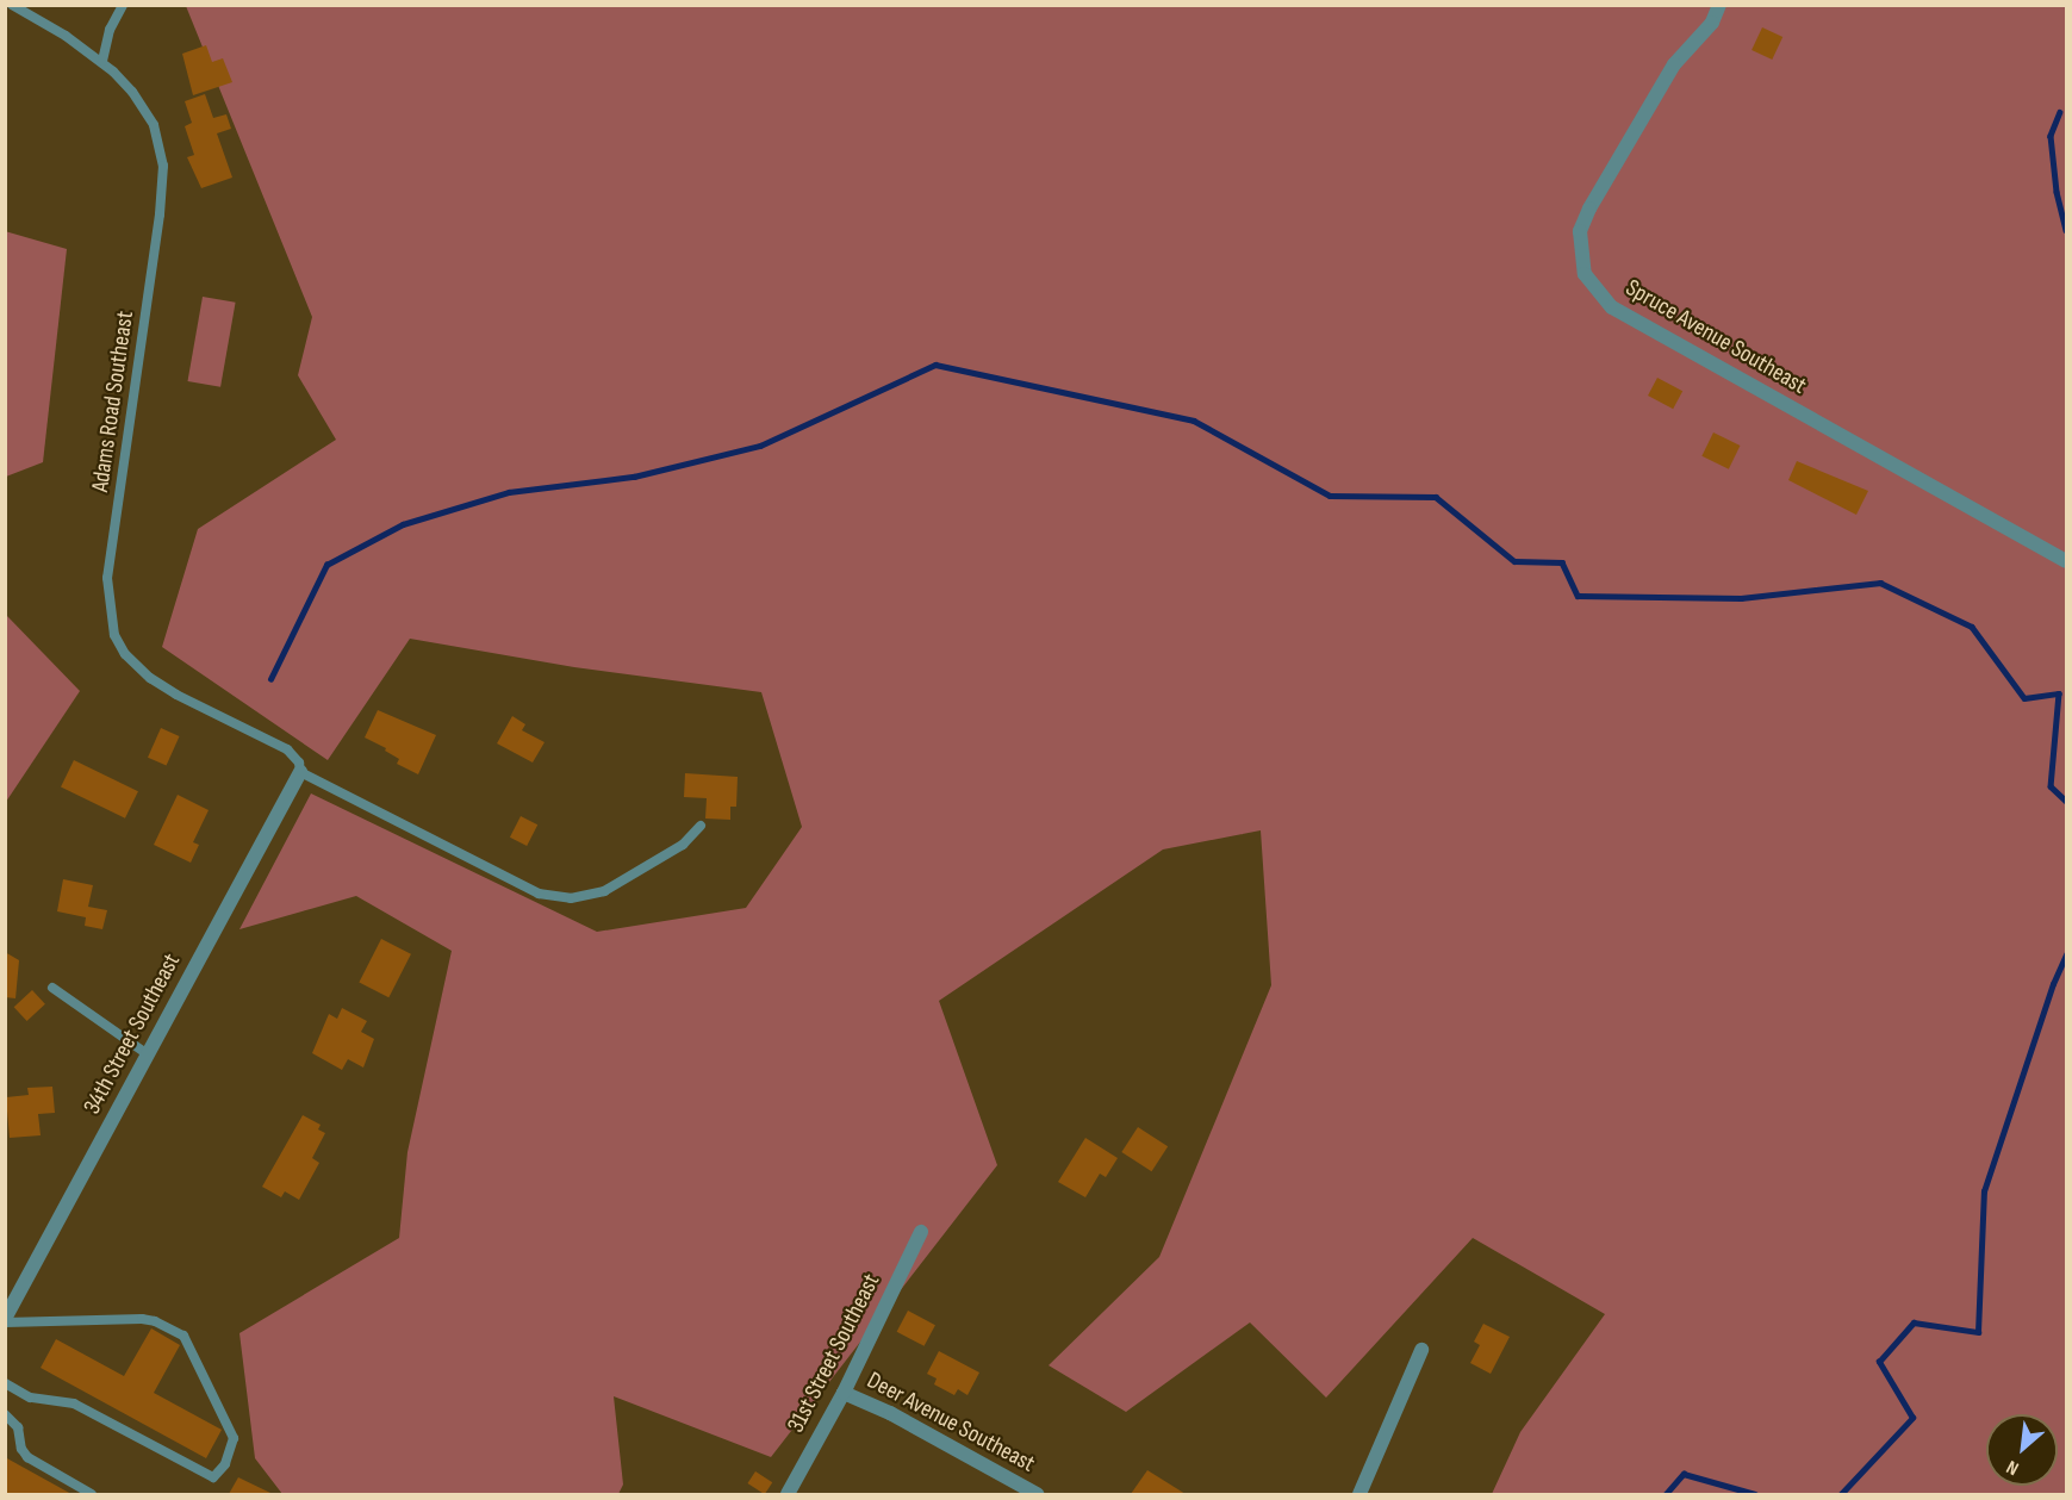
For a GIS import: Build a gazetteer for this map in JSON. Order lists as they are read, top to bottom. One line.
{"streets":{"street":["Spruce Avenue Southeast","34th Street Southeast","31st Street Southeast","Deer Avenue Southeast"],"lane":["Adams Road Southeast"]},"crossings":[["Adams Road Southeast","34th Street Southeast"],["31st Street Southeast","Deer Avenue Southeast"]],"north":"bottom left"}
